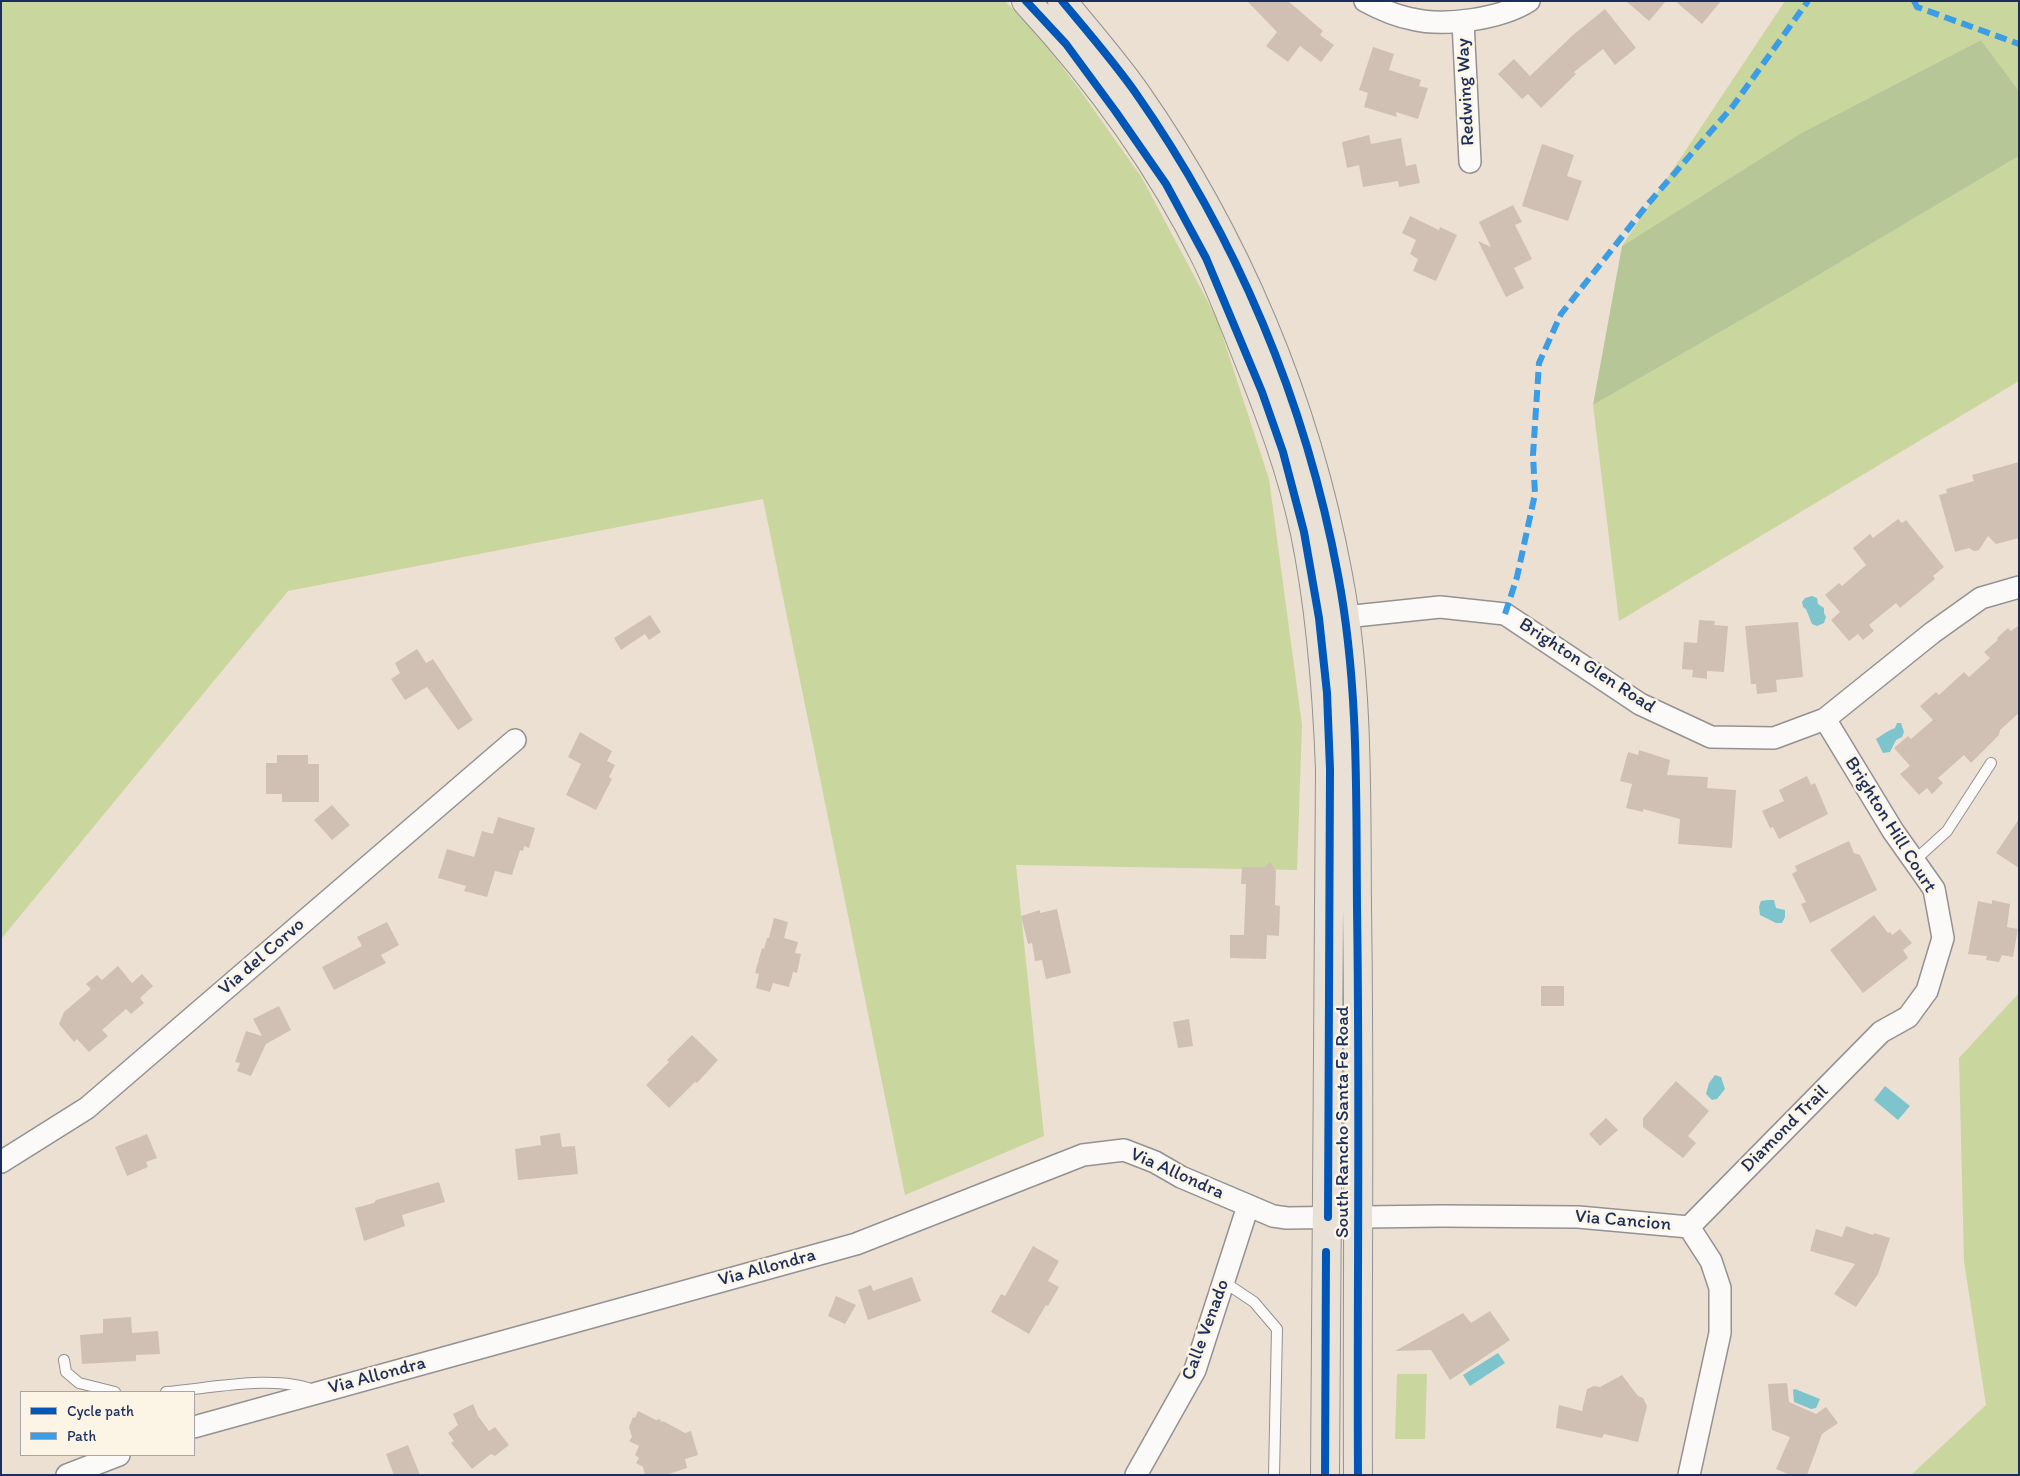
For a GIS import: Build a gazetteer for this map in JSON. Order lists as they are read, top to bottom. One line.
{"streets":{"main road":["South Rancho Santa Fe Road"],"street":["Redwing Way","Brighton Glen Road","Brighton Hill Court","Via del Corvo","Diamond Trail","Via Allondra","Via Cancion","Calle Venado"]},"crossings":[["Brighton Glen Road","Brighton Hill Court"],["Brighton Glen Road","South Rancho Santa Fe Road"],["Brighton Hill Court","Diamond Trail"],["South Rancho Santa Fe Road","Via Allondra"],["South Rancho Santa Fe Road","Via Cancion"],["Diamond Trail","Via Cancion"],["Via Allondra","Via Cancion"],["Via Allondra","Calle Venado"]],"legend":["Cycle path","Path"]}
